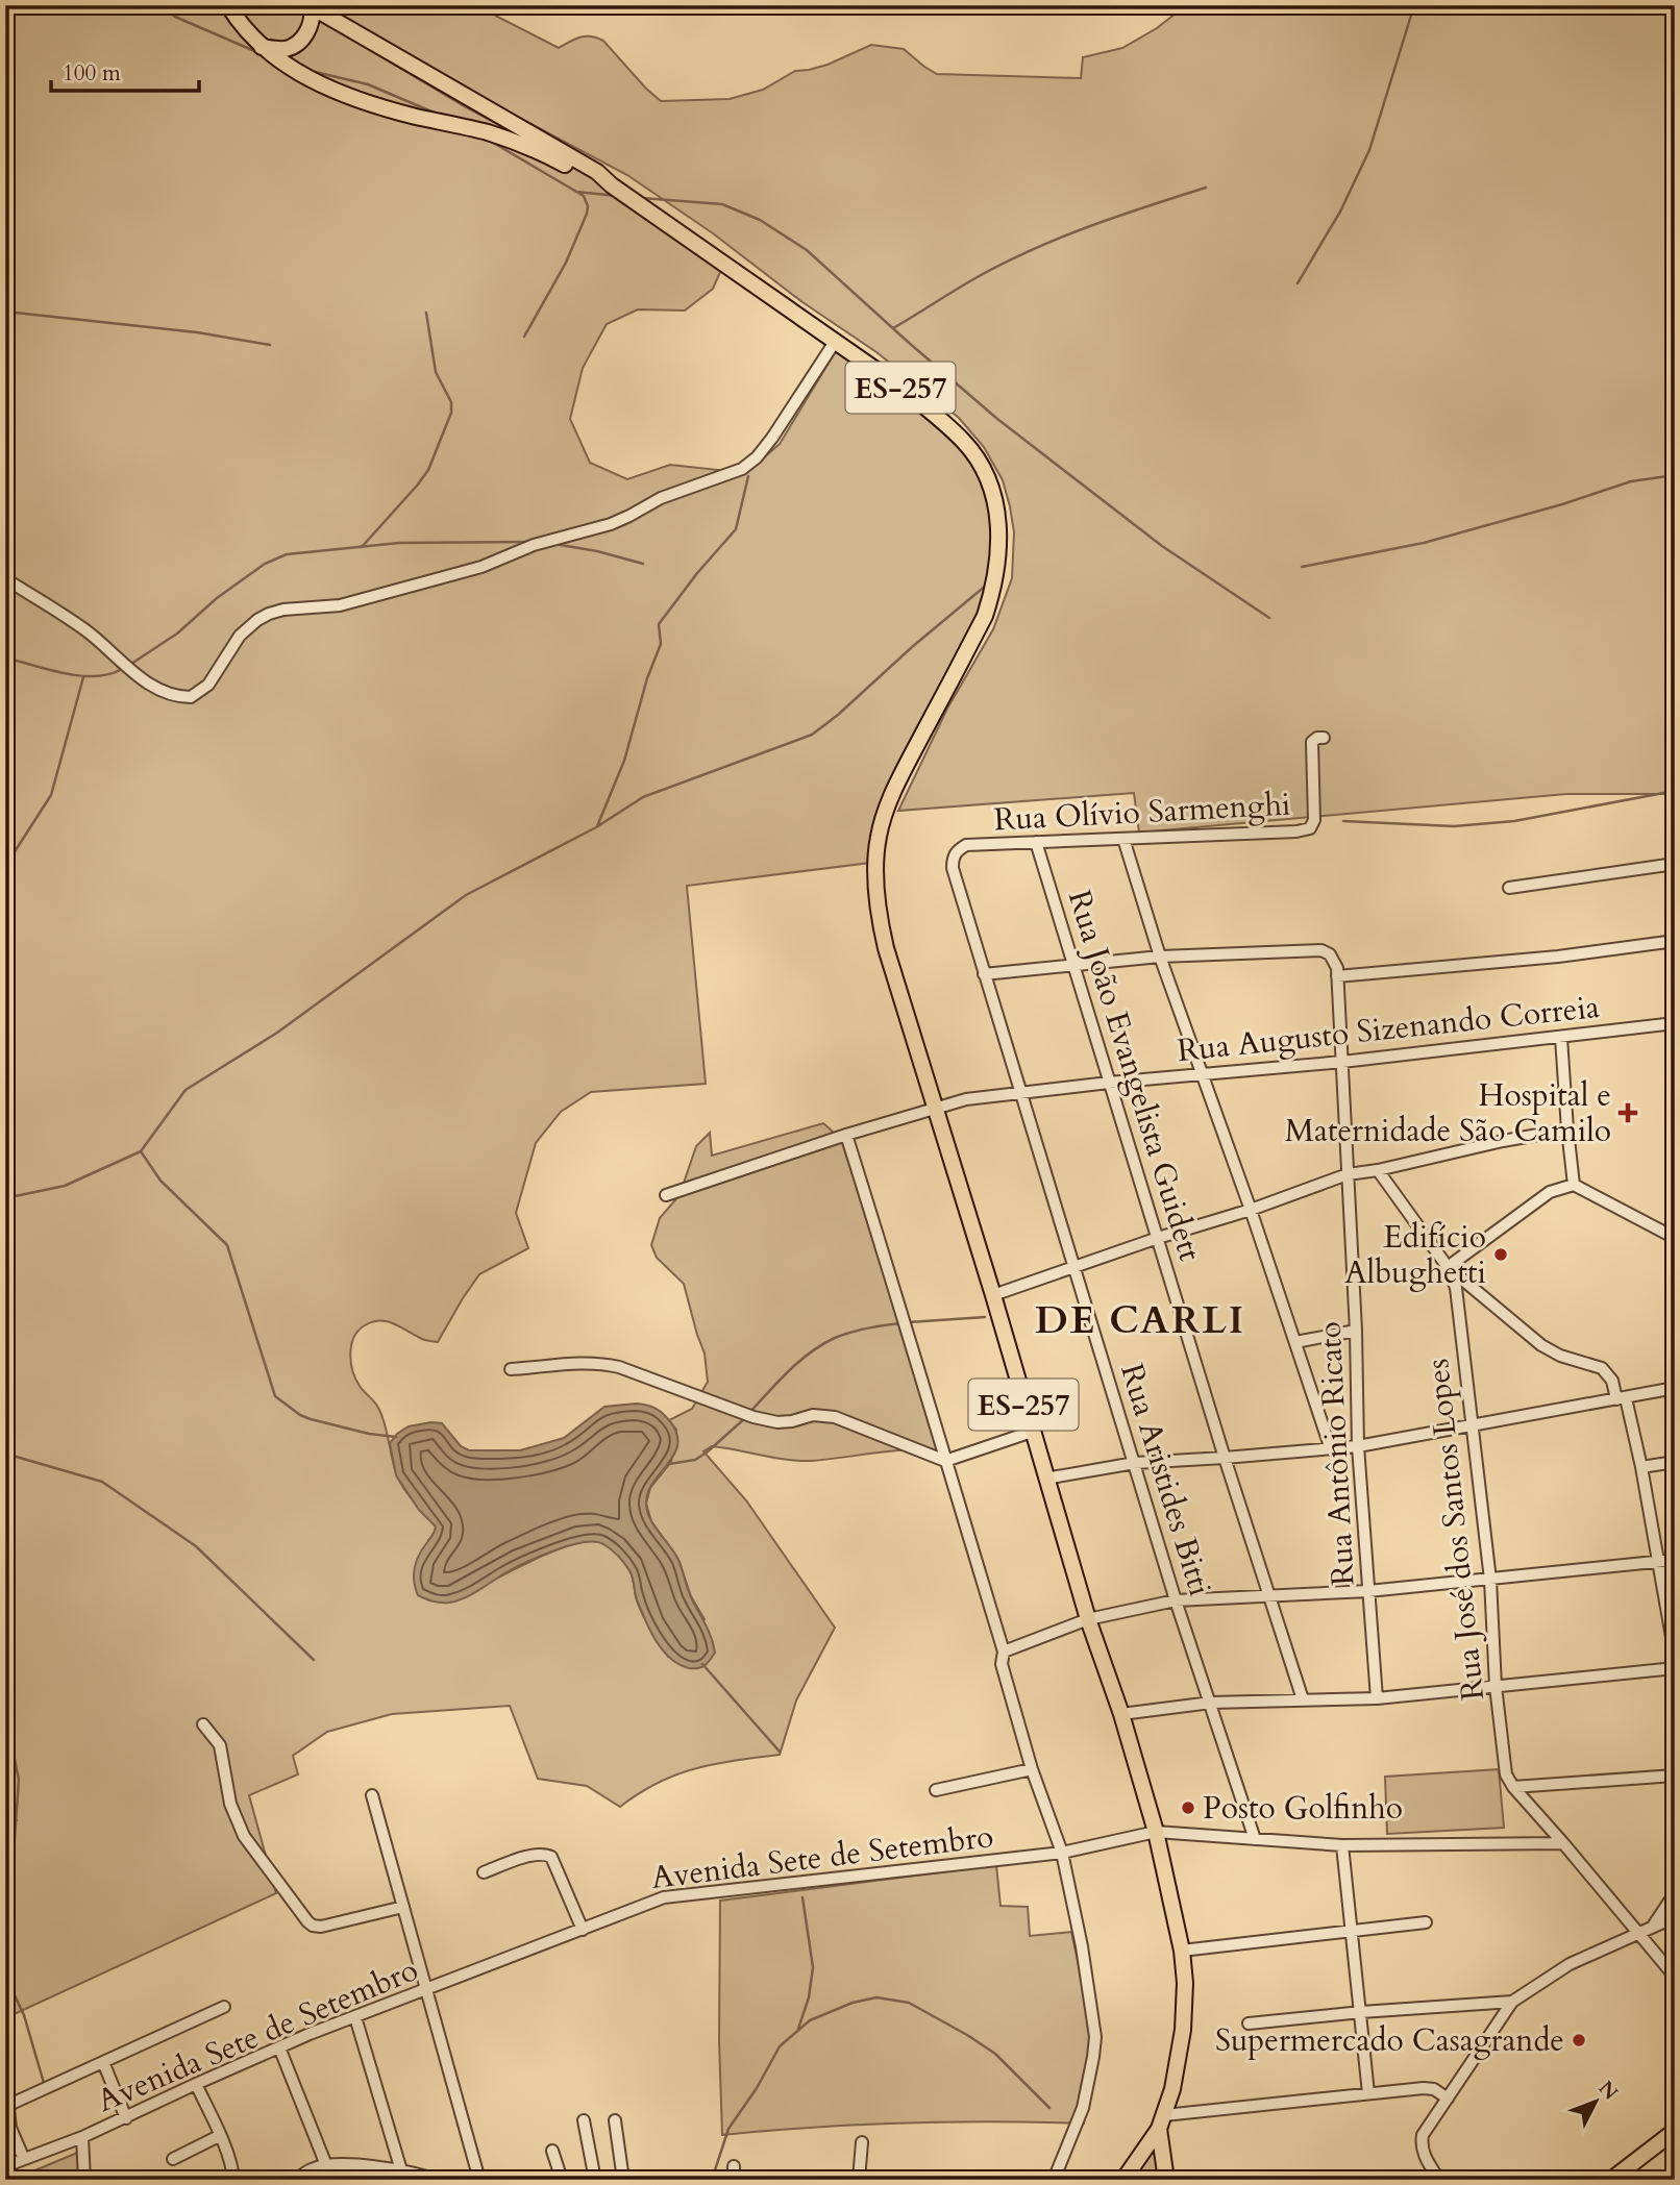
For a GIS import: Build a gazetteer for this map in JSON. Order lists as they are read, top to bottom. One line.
{"streets":{"main road":["ES-257"],"street":["Rua Olívio Sarmenghi","Rua Augusto Sizenando Correia","Rua João Evangelista Guidett","Rua Antônio Ricato","Rua Aristides Bitti","Rua José dos Santos Lopes","Avenida Sete de Setembro"]},"crossings":[["ES-257","Rua Augusto Sizenando Correia"],["ES-257","Avenida Sete de Setembro"],["Rua Olívio Sarmenghi","Rua João Evangelista Guidett"],["Rua Olívio Sarmenghi","Rua Aristides Bitti"],["Rua Augusto Sizenando Correia","Rua João Evangelista Guidett"],["Rua Augusto Sizenando Correia","Rua Antônio Ricato"],["Rua Augusto Sizenando Correia","Rua Aristides Bitti"],["Rua Aristides Bitti","Avenida Sete de Setembro"]],"districts":["DE CARLI"],"places":{"health":["Hospital e Maternidade São Camilo"],"other":["Edifício Albughetti","Posto Golfinho","Supermercado Casagrande"]},"scale_bar":"100 m","north":"top right"}
